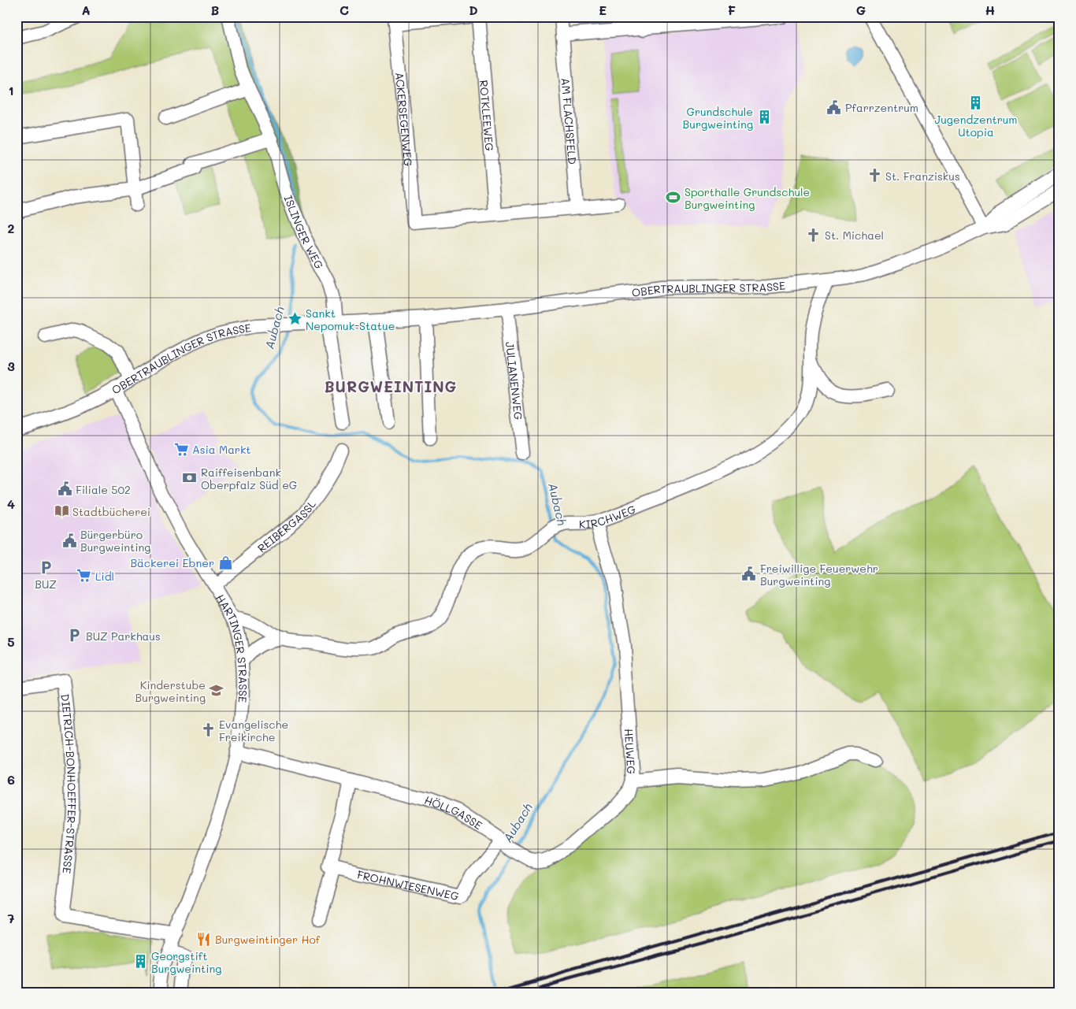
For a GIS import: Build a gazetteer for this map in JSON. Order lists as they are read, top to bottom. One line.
{"streets":{"street":["ROTKLEEWEG","ACKERSEGENWEG","AM FLACHSFELD","ISLINGER WEG","OBERTRAUBLINGER STRASSE","JULIANENWEG","KIRCHWEG","REIBERGASSL","HARTINGER STRASSE","HEUWEG","DIETRICH-BONHOEFFER-STRASSE","HÖLLGASSE","FROHNWIESENWEG"]},"crossings":[["ROTKLEEWEG","ACKERSEGENWEG"],["ISLINGER WEG","OBERTRAUBLINGER STRASSE"],["OBERTRAUBLINGER STRASSE","JULIANENWEG"],["OBERTRAUBLINGER STRASSE","KIRCHWEG"],["OBERTRAUBLINGER STRASSE","HARTINGER STRASSE"],["KIRCHWEG","HARTINGER STRASSE"],["KIRCHWEG","HEUWEG"],["REIBERGASSL","HARTINGER STRASSE"],["HARTINGER STRASSE","DIETRICH-BONHOEFFER-STRASSE"],["HARTINGER STRASSE","HÖLLGASSE"],["HEUWEG","HÖLLGASSE"],["HÖLLGASSE","FROHNWIESENWEG"]],"districts":["BURGWEINTING"],"water":["Aubach"],"places":{"building":["Jugendzentrum Utopia","Grundschule Burgweinting","Georgstift Burgweinting"],"public building":["Pfarrzentrum","Filiale 502","Bürgerbüro Burgweinting","Freiwillige Feuerwehr Burgweinting"],"church":["St. Franziskus","St. Michael","Evangelische Freikirche"],"sports":["Sporthalle Grundschule Burgweinting"],"place":["Sankt Nepomuk-Statue"],"supermarket":["Asia Markt","Lidl"],"bank":["Raiffeisenbank Oberpfalz Süd eG"],"library":["Stadtbücherei"],"shop":["Bäckerei Ebner"],"parking":["BUZ","BUZ Parkhaus"],"school or university":["Kinderstube Burgweinting"],"restaurant":["Burgweintinger Hof"]},"grid":{"columns":["A","B","C","D","E","F","G","H"],"rows":["1","2","3","4","5","6","7"]}}
